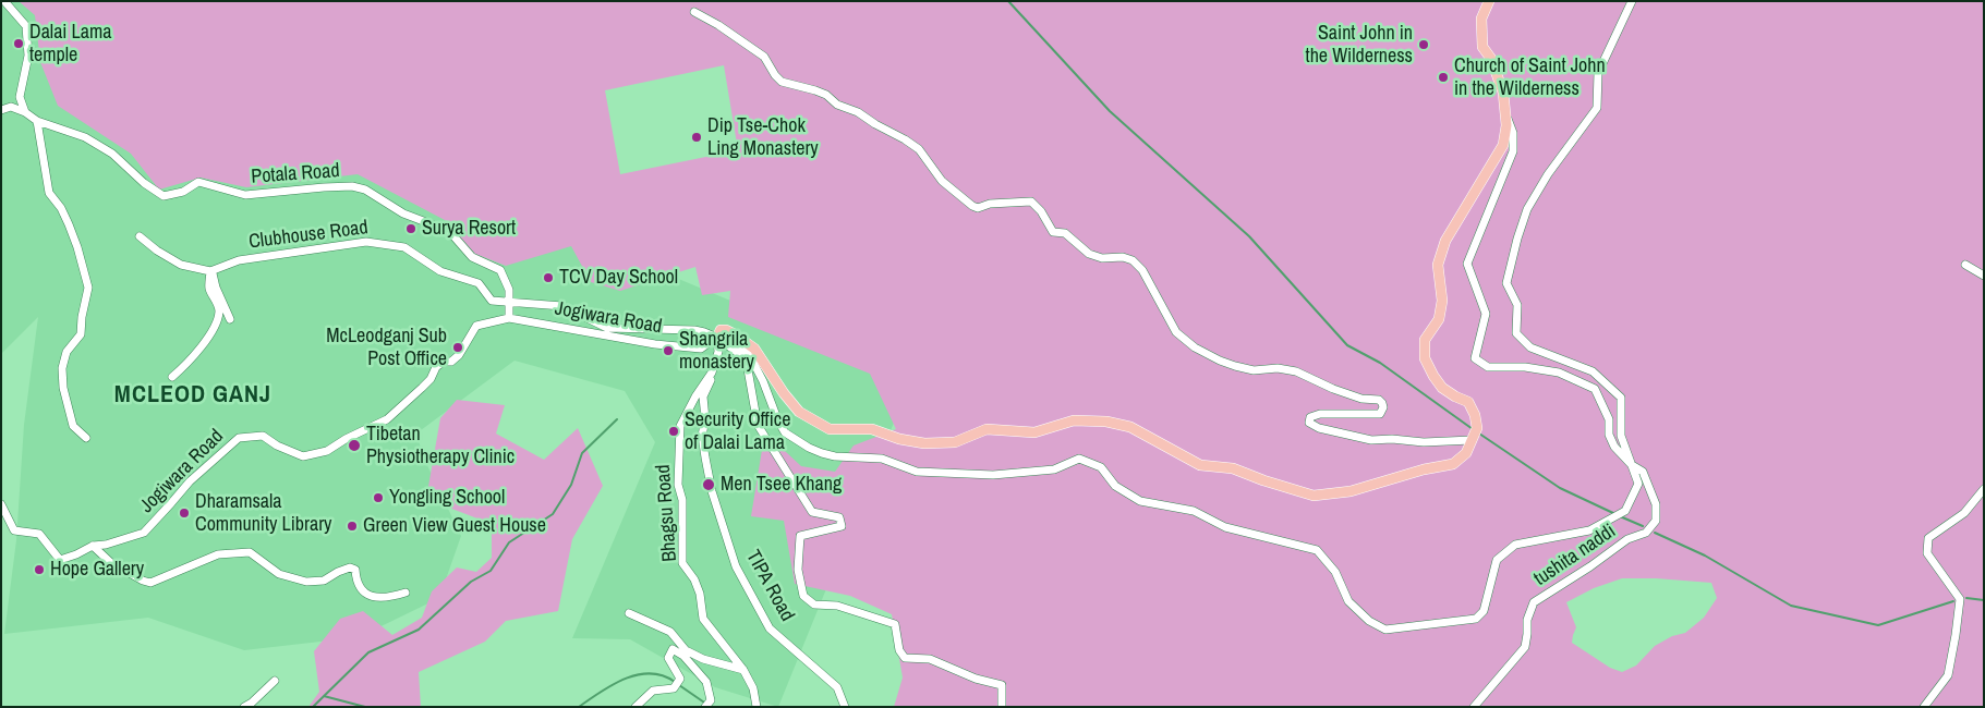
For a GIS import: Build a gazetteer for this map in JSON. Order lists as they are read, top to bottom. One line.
{"streets":{"street":["Potala Road","Clubhouse Road","Jogiwara Road","Bhagsu Road","tushita naddi","TIPA Road"]},"crossings":[["Potala Road","Clubhouse Road"],["Jogiwara Road","Bhagsu Road"],["Bhagsu Road","TIPA Road"]],"districts":["MCLEOD GANJ"],"places":["Dalai Lama temple","Saint John in the Wilderness","Church of Saint John in the Wilderness","Dip Tse-Chok Ling Monastery","Surya Resort","TCV Day School","McLeodganj Sub Post Office","Shangrila monastery","Security Office of Dalai Lama","Tibetan Physiotherapy Clinic","Men Tsee Khang","Yongling School","Dharamsala Community Library","Green View Guest House","Hope Gallery"]}
